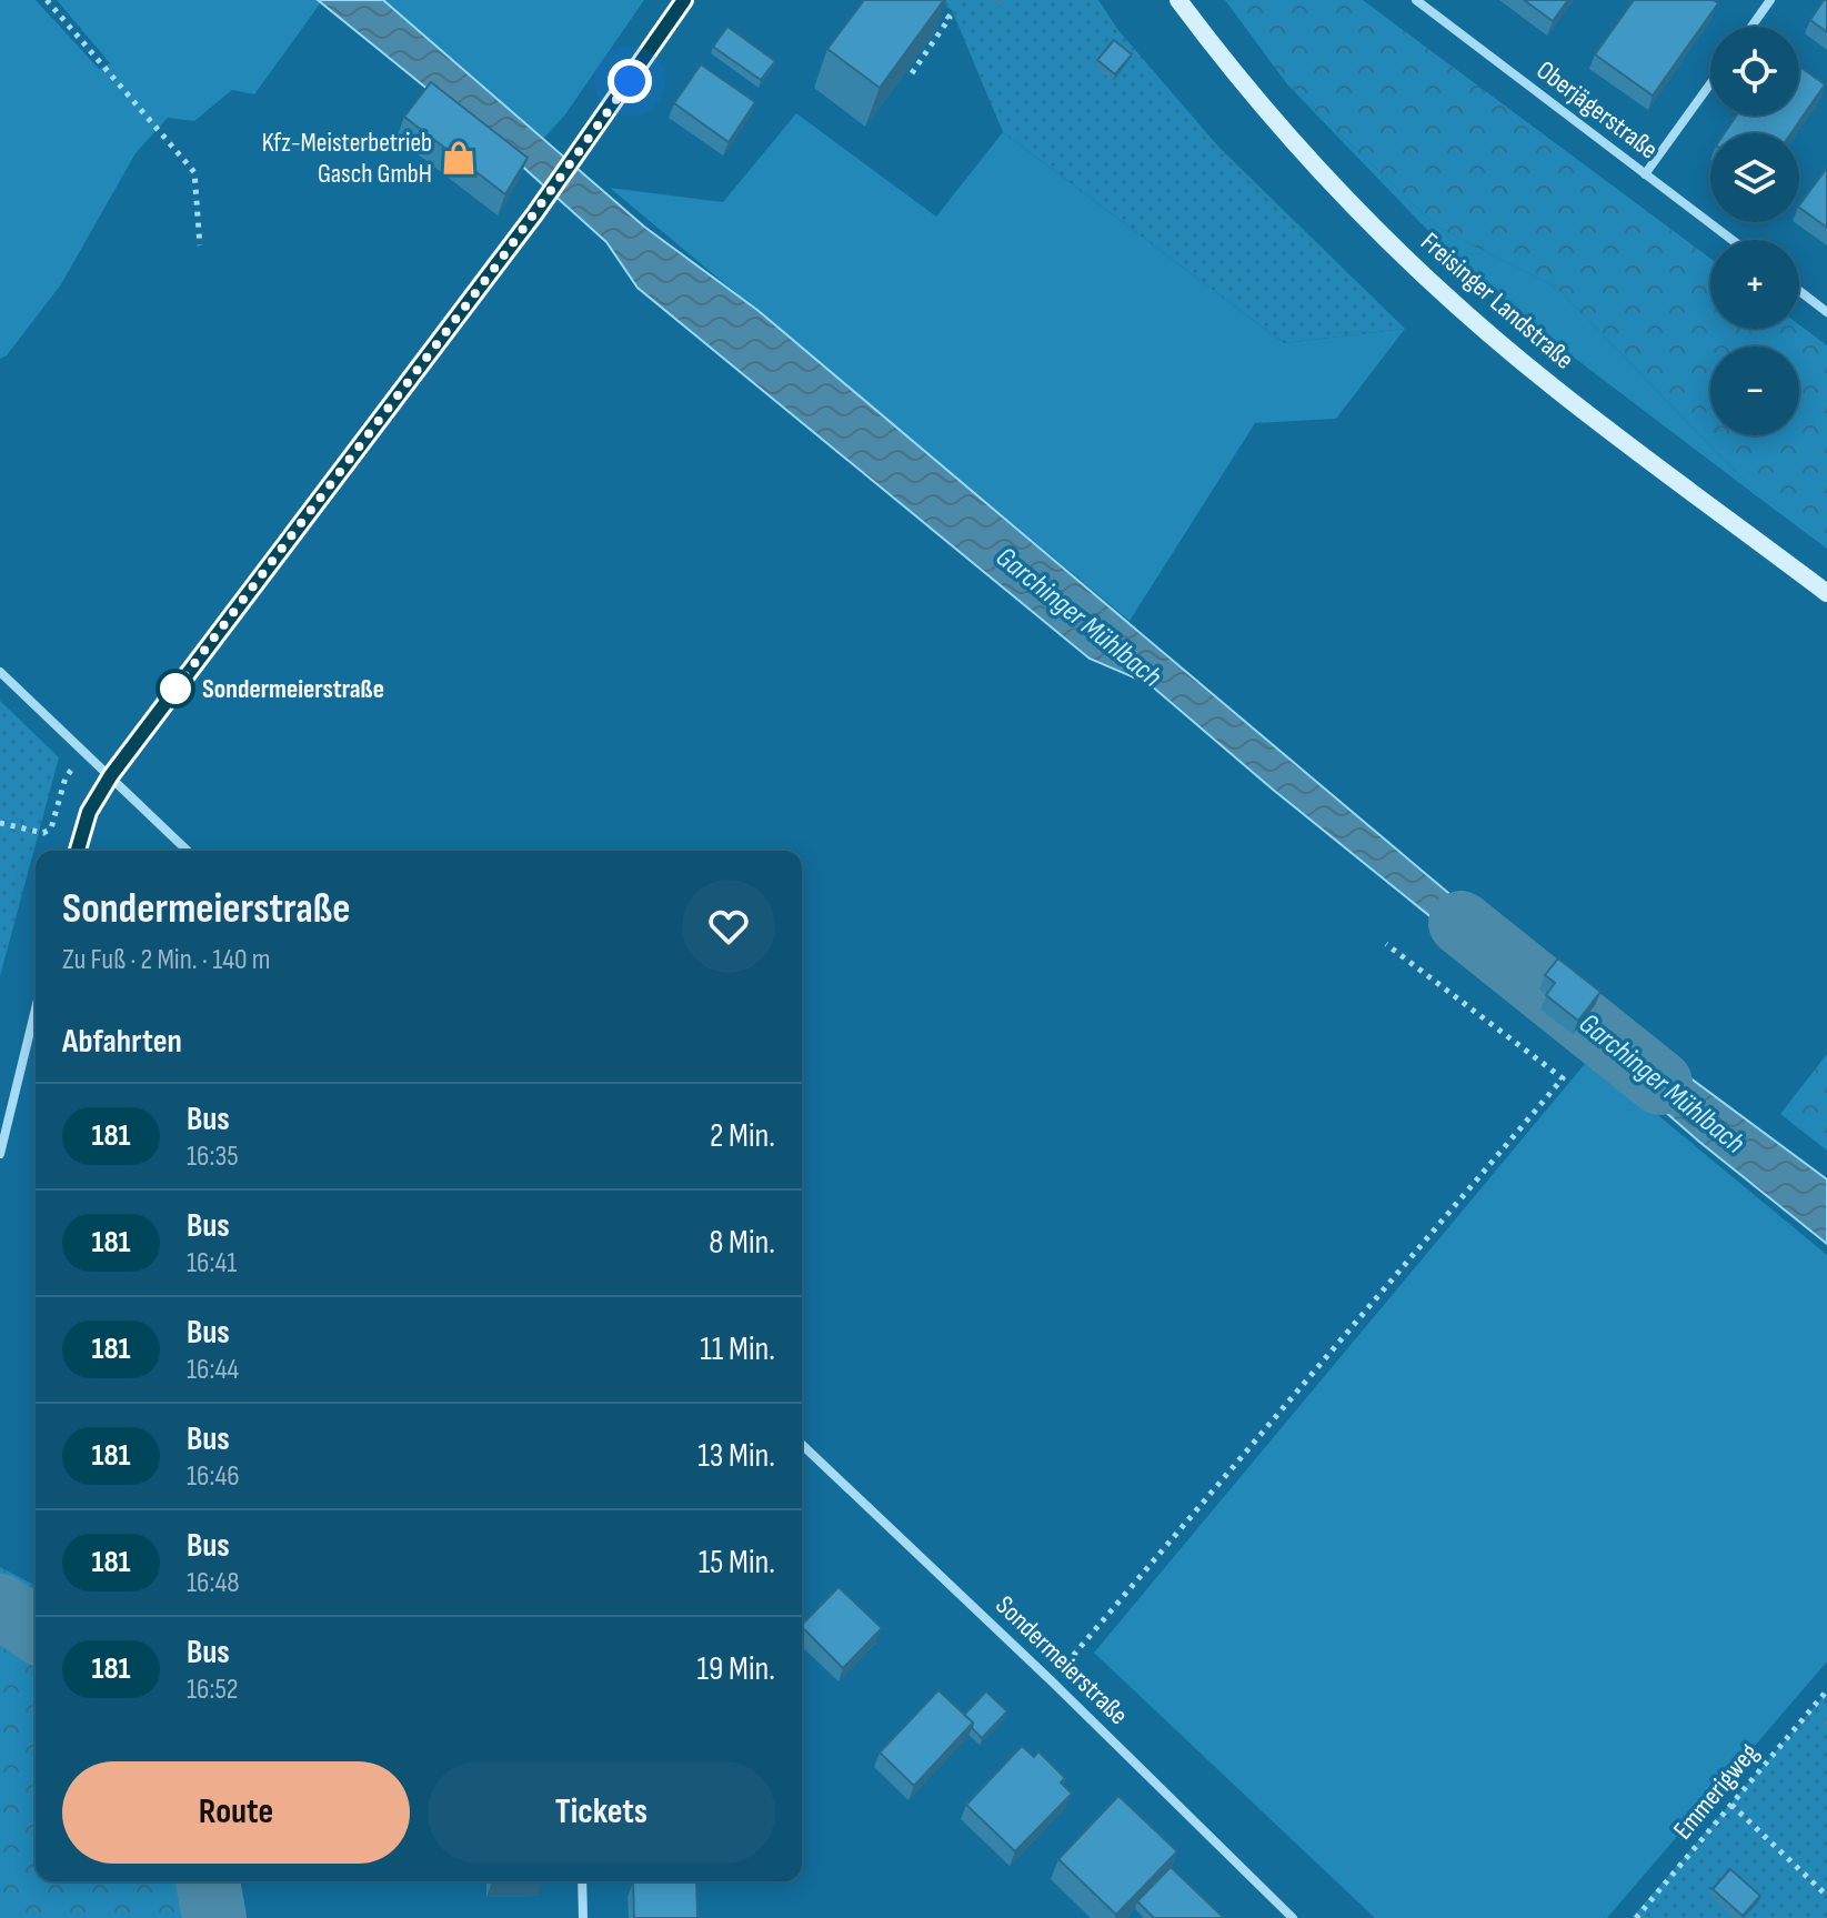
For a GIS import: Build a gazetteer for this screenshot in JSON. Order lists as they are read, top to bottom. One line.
{"streets":{"main road":["Freisinger Landstraße"],"street":["Oberjägerstraße","Sondermeierstraße"],"path":["Emmerigweg"]},"water":["Garchinger Mühlbach"],"places":{"shop":["Kfz-Meisterbetrieb Gasch GmbH"],"other":["Sondermeierstraße"]},"lines":["bus line 181"],"page":{"map_buttons":["+","−"],"heading":[["Sondermeierstraße","Zu Fuß · 2 Min. · 140 m"],"Abfahrten"],"list":[{"mark":"181","name":"Bus","note":"16:35","value":"2 Min."},{"mark":"181","name":"Bus","note":"16:41","value":"8 Min."},{"mark":"181","name":"Bus","note":"16:44","value":"11 Min."},{"mark":"181","name":"Bus","note":"16:46","value":"13 Min."},{"mark":"181","name":"Bus","note":"16:48","value":"15 Min."},{"mark":"181","name":"Bus","note":"16:52","value":"19 Min."}],"buttons":["Route","Tickets"]}}
